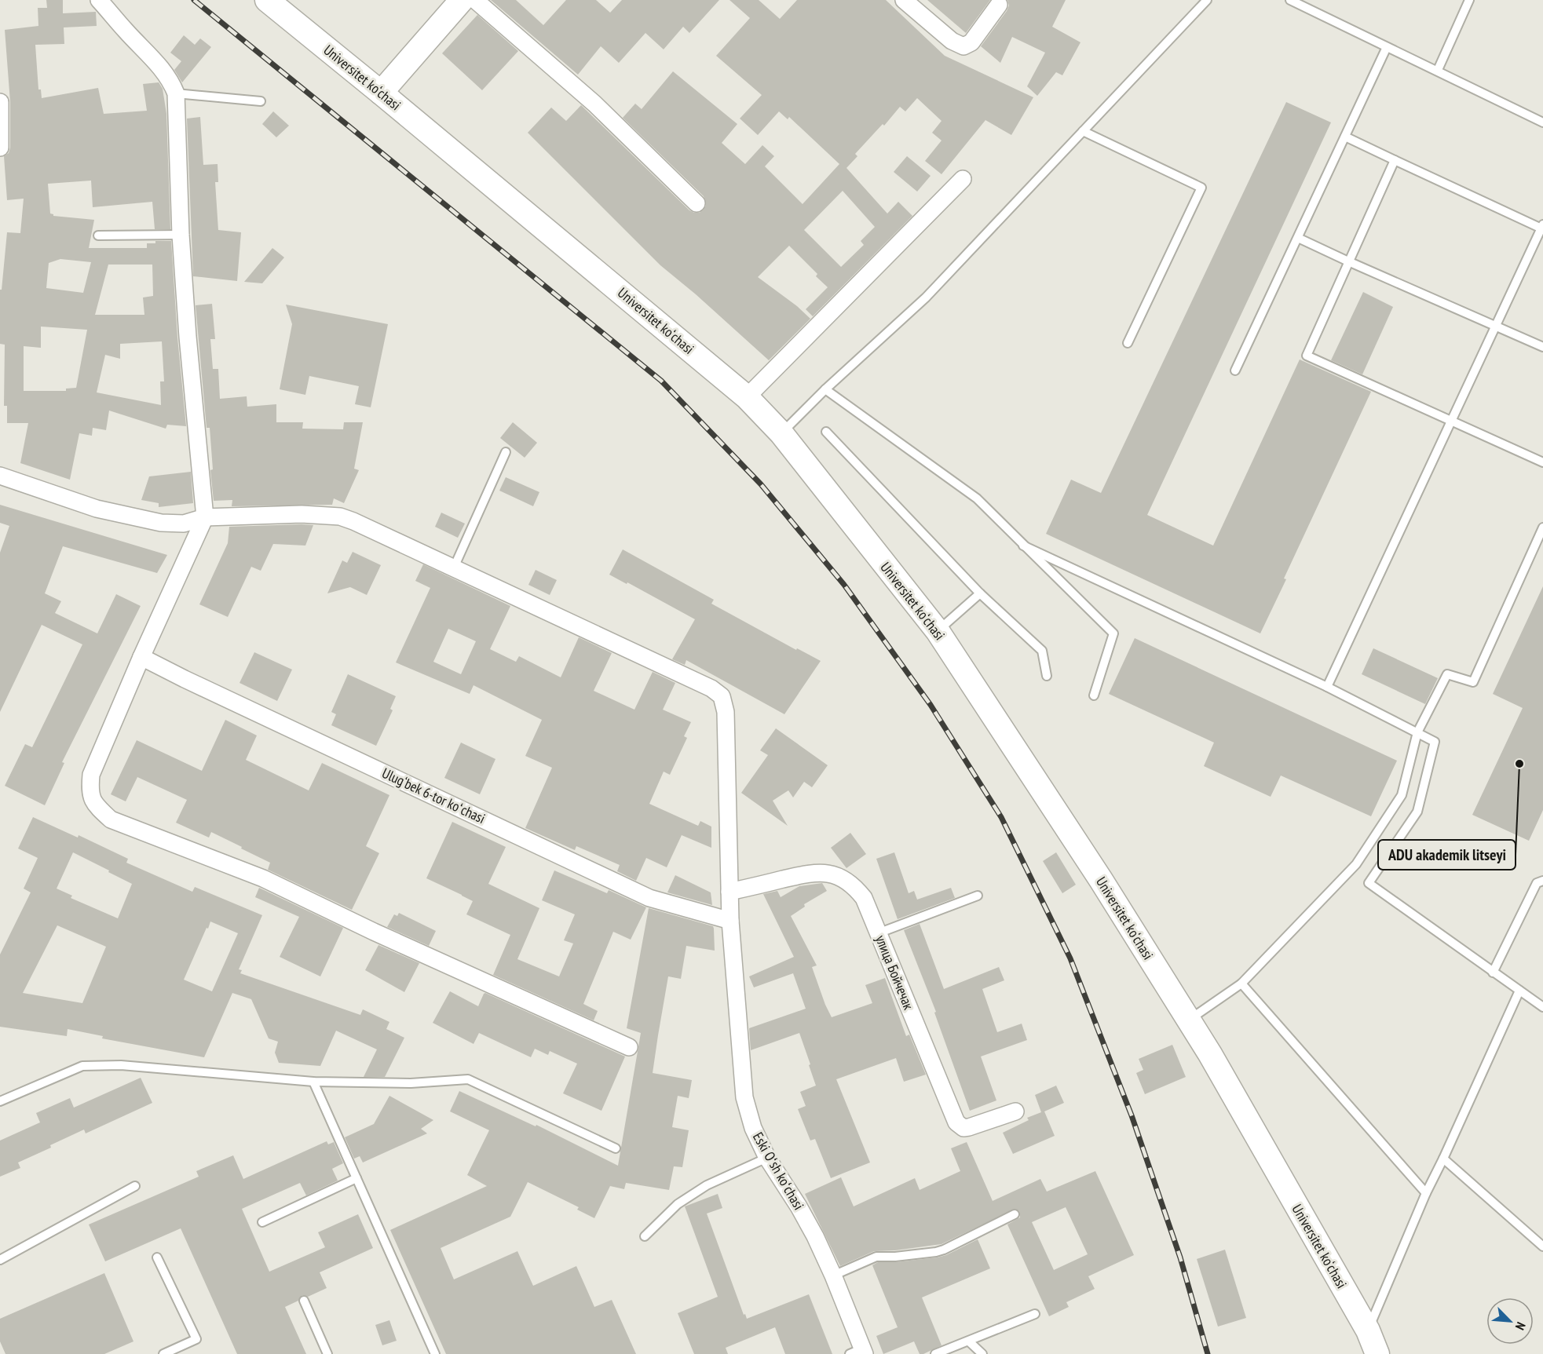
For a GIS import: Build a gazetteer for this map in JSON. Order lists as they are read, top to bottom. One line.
{"streets":{"main road":["Universitet kо‘chasi"],"street":["Ulug‘bek 6-tor koʻchasi","улица Бойчечак","Eski Oʻsh koʻchasi"]},"crossings":[["Ulug‘bek 6-tor koʻchasi","Eski Oʻsh koʻchasi"],["улица Бойчечак","Eski Oʻsh koʻchasi"]],"places":["ADU akademik litseyi"],"north":"bottom right"}
